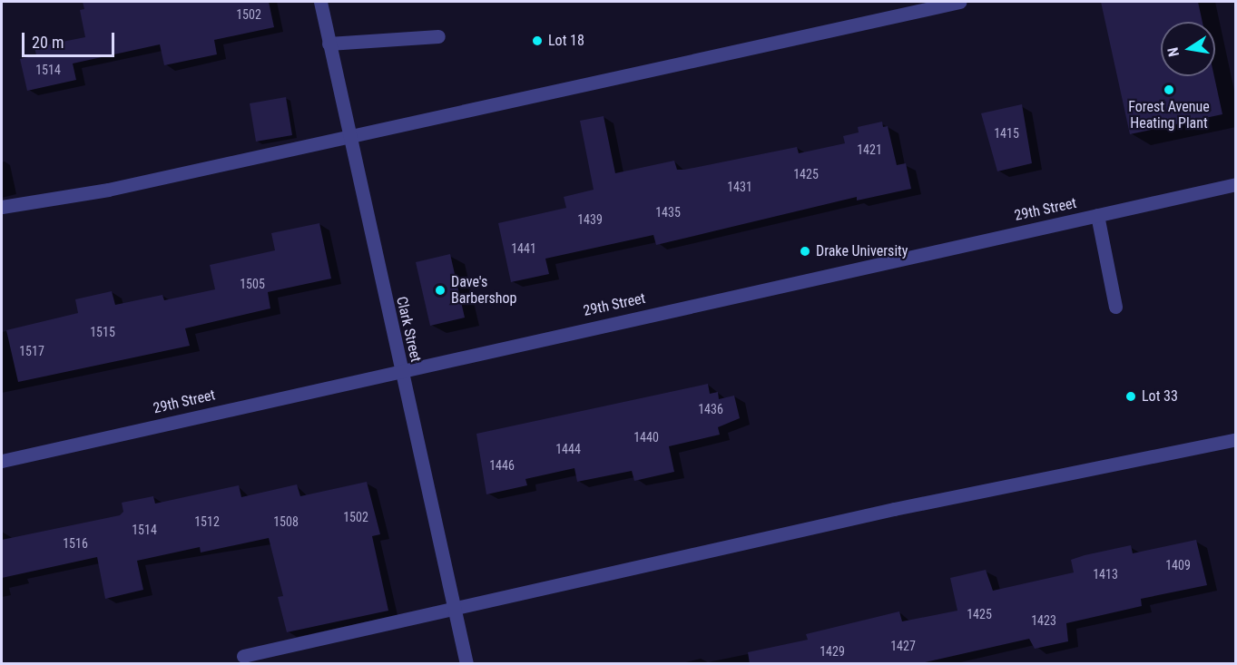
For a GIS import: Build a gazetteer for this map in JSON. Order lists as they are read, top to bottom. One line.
{"streets":{"street":["29th Street","Clark Street"]},"crossings":[["29th Street","Clark Street"]],"places":["Lot 18","Forest Avenue Heating Plant","Drake University","Dave's Barbershop","Lot 33"],"house_numbers":["1502","1514","1415","1421","1425","1431","1435","1439","1441","1505","1515","1517","1436","1440","1444","1446","1502","1512","1508","1514","1516","1409","1413","1425","1423","1427","1429"],"scale_bar":"20 m","north":"left"}
